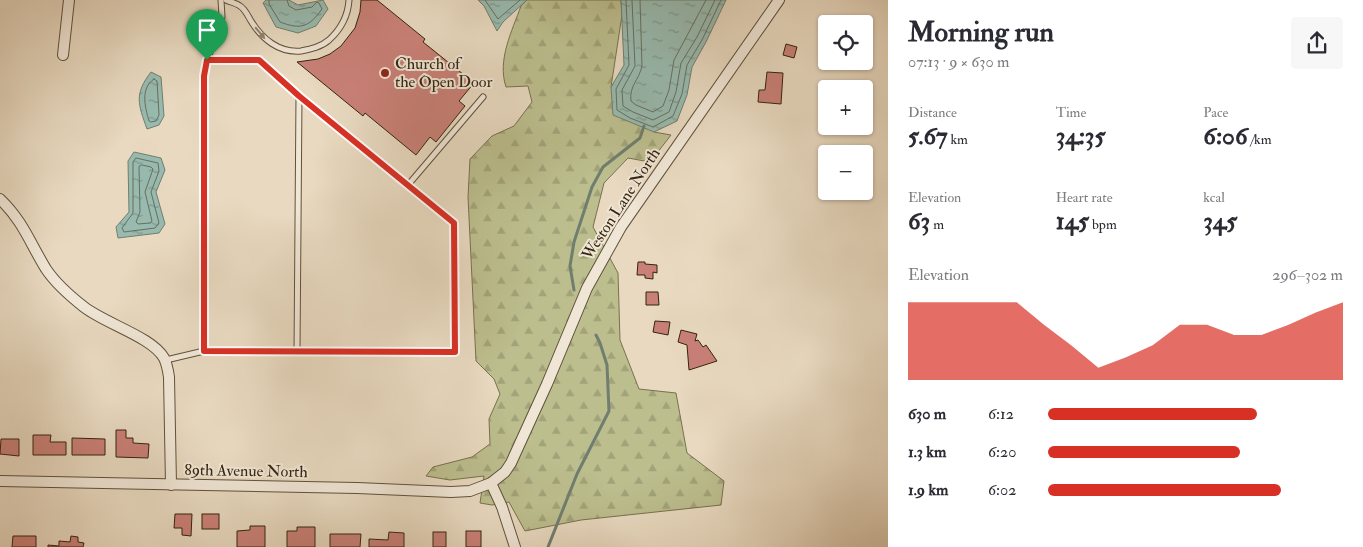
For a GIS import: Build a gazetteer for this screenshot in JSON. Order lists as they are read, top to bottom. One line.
{"streets":{"street":["Weston Lane North","89th Avenue North"]},"crossings":[["Weston Lane North","89th Avenue North"]],"places":["Church of the Open Door"],"page":{"heading":["Morning run","07:13 · 9 × 630 m"],"map_buttons":["+","−"],"stats":[["Distance","5.67 km"],["Time","34:35"],["Pace","6:06 /km"],["Elevation","63 m"],["Heart rate","145 bpm"],["kcal","345"]],"chart":["Elevation","296–302 m"],"list":[{"name":"630 m","note":"6:12"},{"name":"1.3 km","note":"6:20"},{"name":"1.9 km","note":"6:02"}]}}
